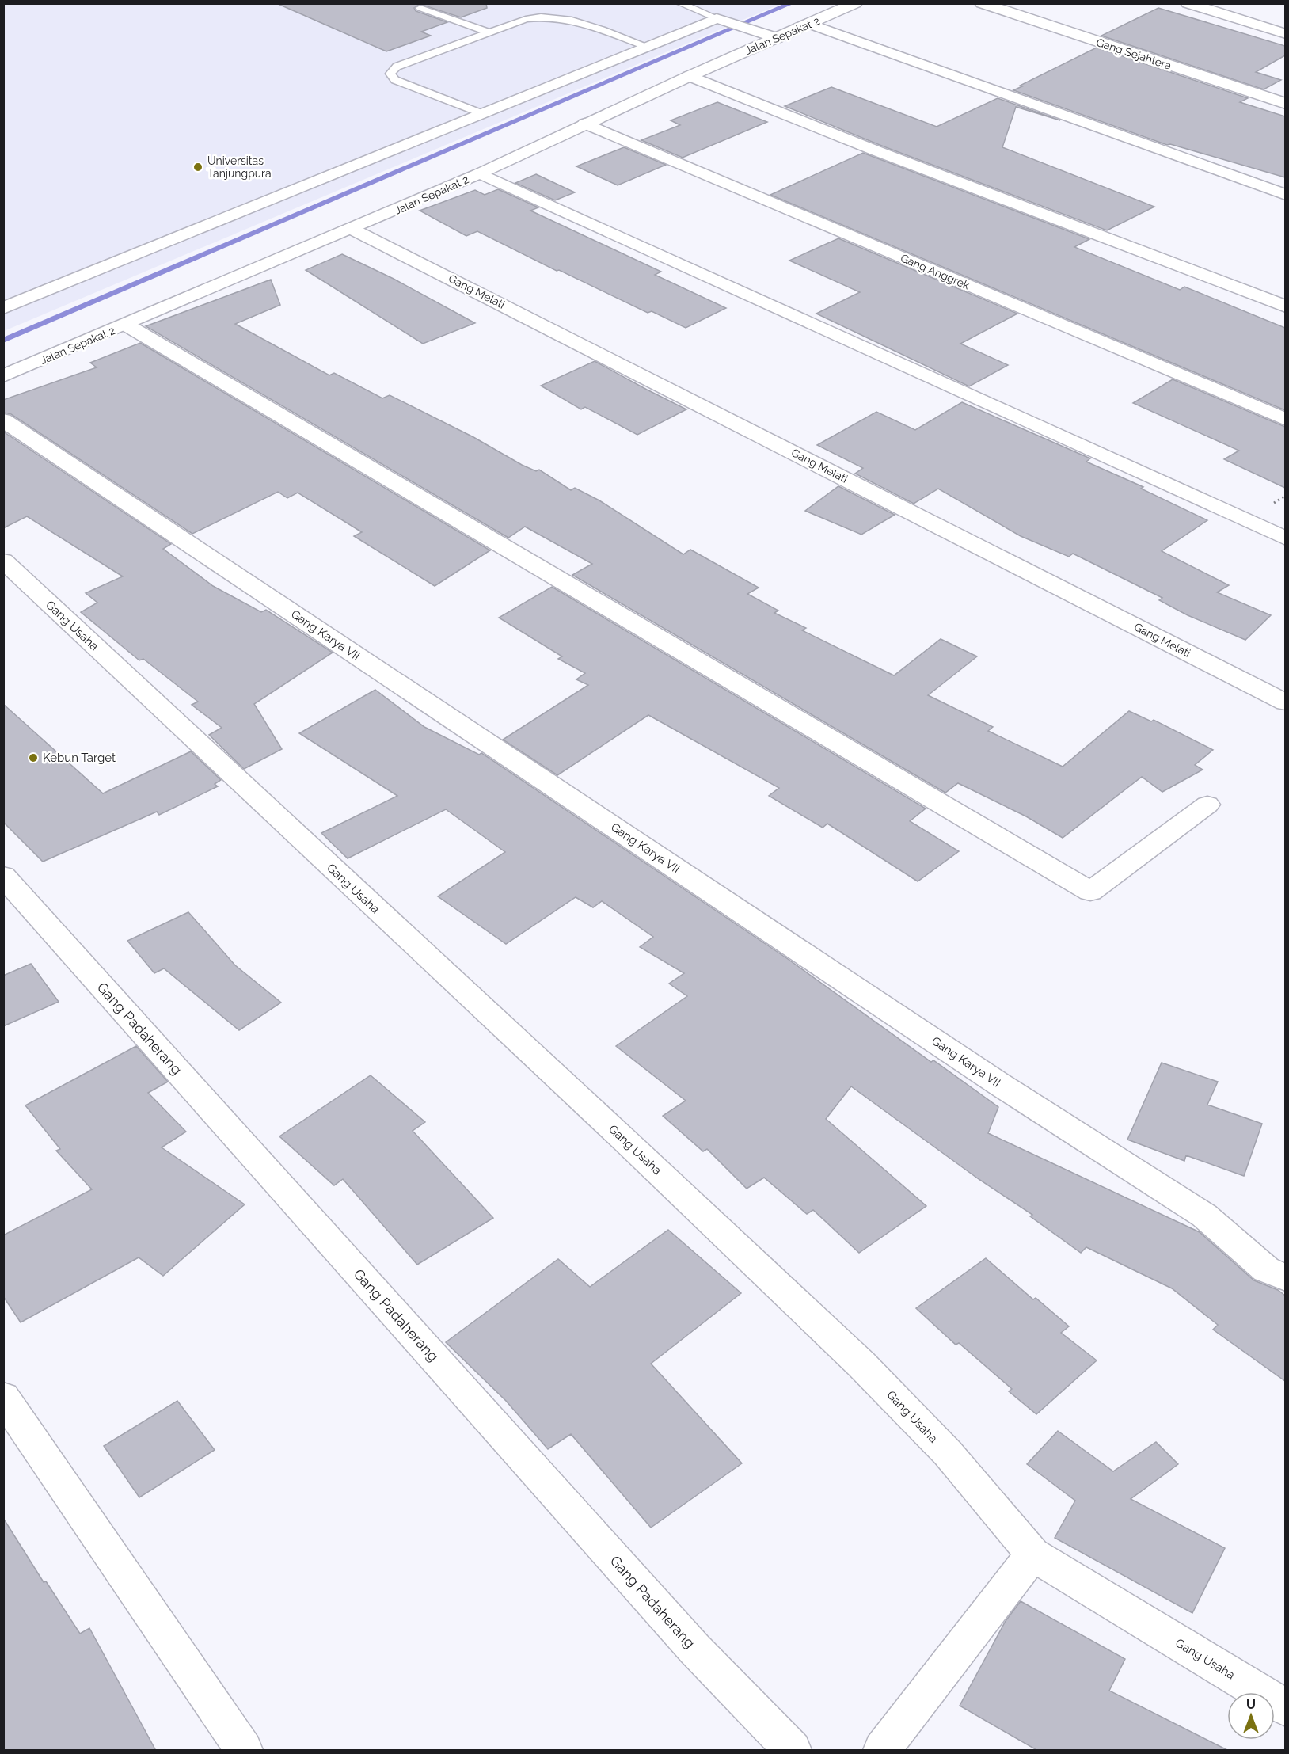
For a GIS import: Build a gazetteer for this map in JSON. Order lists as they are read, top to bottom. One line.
{"streets":{"street":["Jalan Sepakat 2","Gang Sejahtera","Gang Anggrek","Gang Melati","Gang Usaha","Gang Karya VII","Gang Padaherang"]},"crossings":[["Jalan Sepakat 2","Gang Anggrek"],["Jalan Sepakat 2","Gang Melati"]],"places":["Universitas Tanjungpura","Kebun Target"],"north":"top"}
